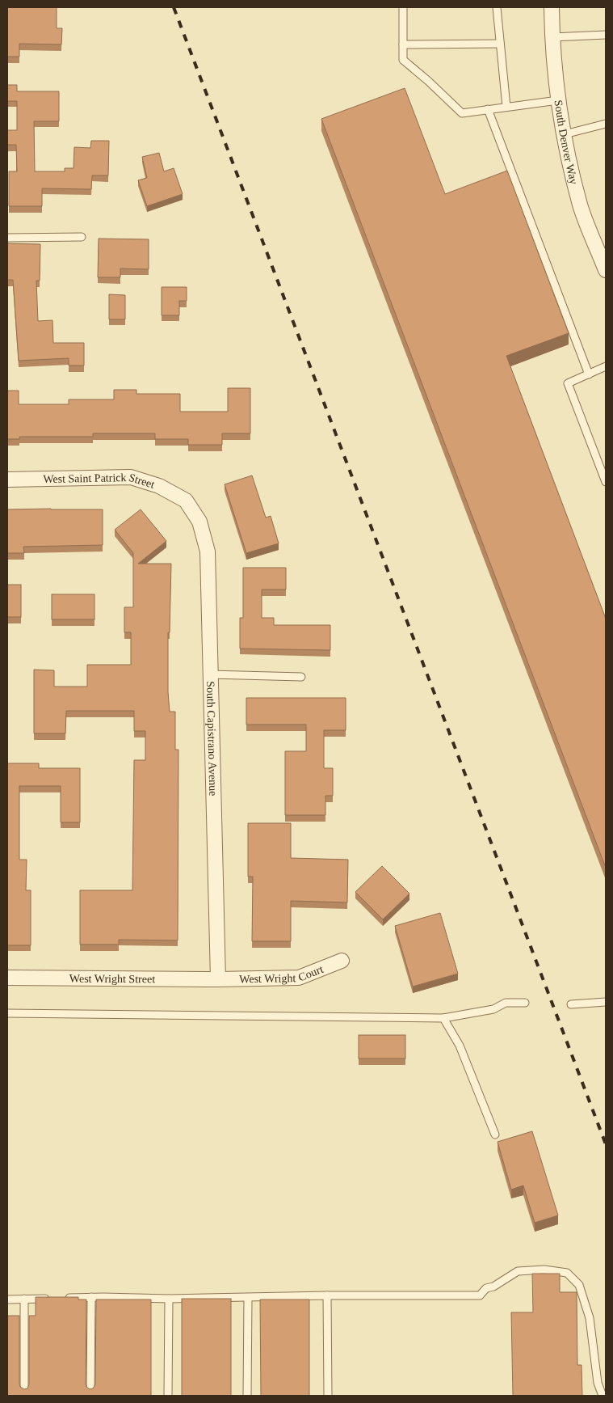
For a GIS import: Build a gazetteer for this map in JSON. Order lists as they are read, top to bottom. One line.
{"streets":{"street":["South Denver Way","West Saint Patrick Street","South Capistrano Avenue","West Wright Court","West Wright Street"]},"crossings":[["West Saint Patrick Street","South Capistrano Avenue"],["South Capistrano Avenue","West Wright Court"],["South Capistrano Avenue","West Wright Street"],["West Wright Court","West Wright Street"]]}
